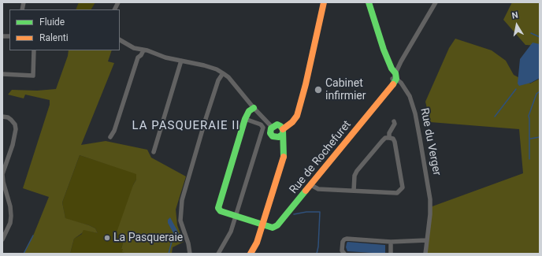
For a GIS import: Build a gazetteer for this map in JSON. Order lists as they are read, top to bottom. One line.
{"streets":{"street":["Rue du Verger","Rue de Rochefuret"]},"crossings":[["Rue du Verger","Rue de Rochefuret"]],"districts":["LA PASQUERAIE II"],"places":["Cabinet infirmier","La Pasqueraie"],"legend":["Fluide","Ralenti"],"north":"top"}
